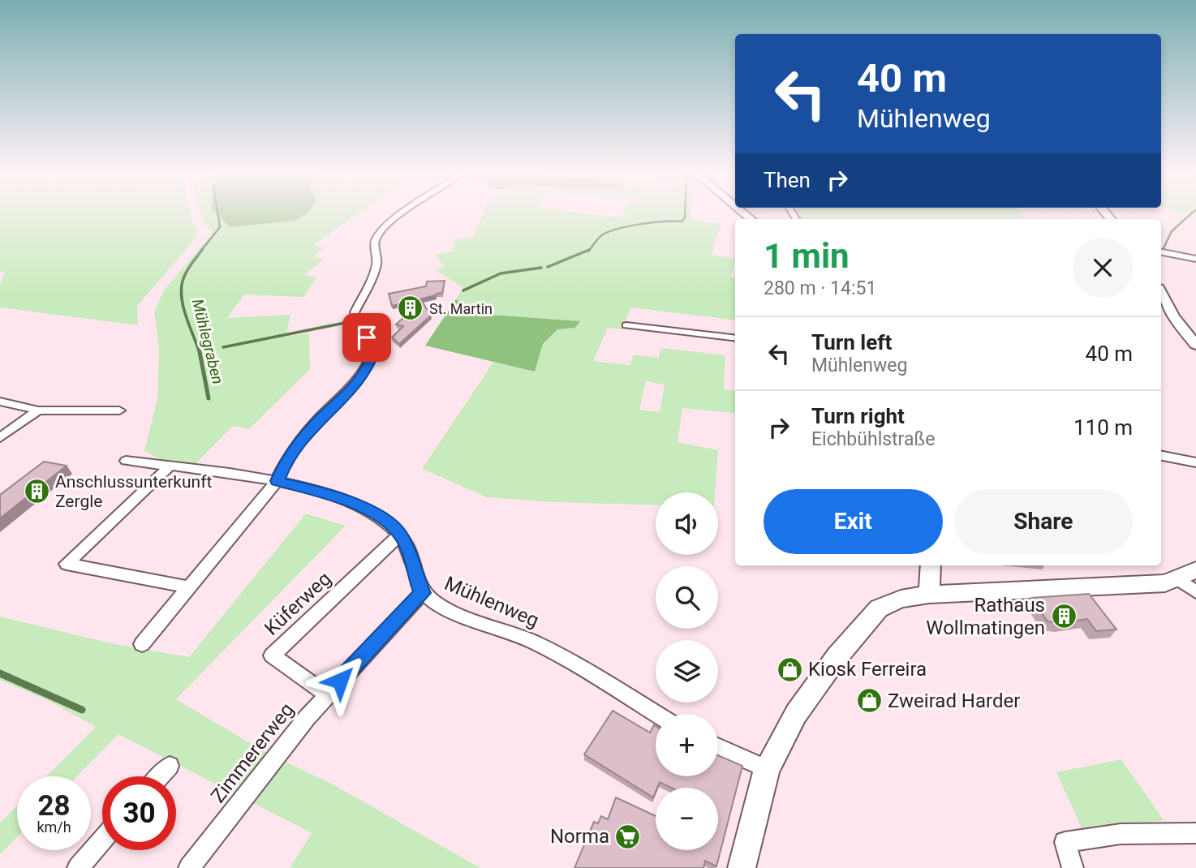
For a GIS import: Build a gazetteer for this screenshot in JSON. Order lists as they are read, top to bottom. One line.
{"streets":{"street":["Mühlenweg","Küferweg","Zimmererweg"]},"crossings":[["Mühlenweg","Küferweg"],["Mühlenweg","Zimmererweg"],["Küferweg","Zimmererweg"]],"water":["Mühlegraben"],"places":{"building":["St. Martin","Anschlussunterkunft Zergle","Rathaus Wollmatingen"],"shop":["Kiosk Ferreira","Zweirad Harder"],"supermarket":["Norma"]},"page":{"turn":["40 m","Mühlenweg"],"then":"Then","heading":["1 min","280 m · 14:51"],"list":[{"name":"Turn left","note":"Mühlenweg","value":"40 m"},{"name":"Turn right","note":"Eichbühlstraße","value":"110 m"}],"buttons":["Exit","Share"],"map_buttons":["+","−"],"speed":"28 km/h","limit":"30"}}
